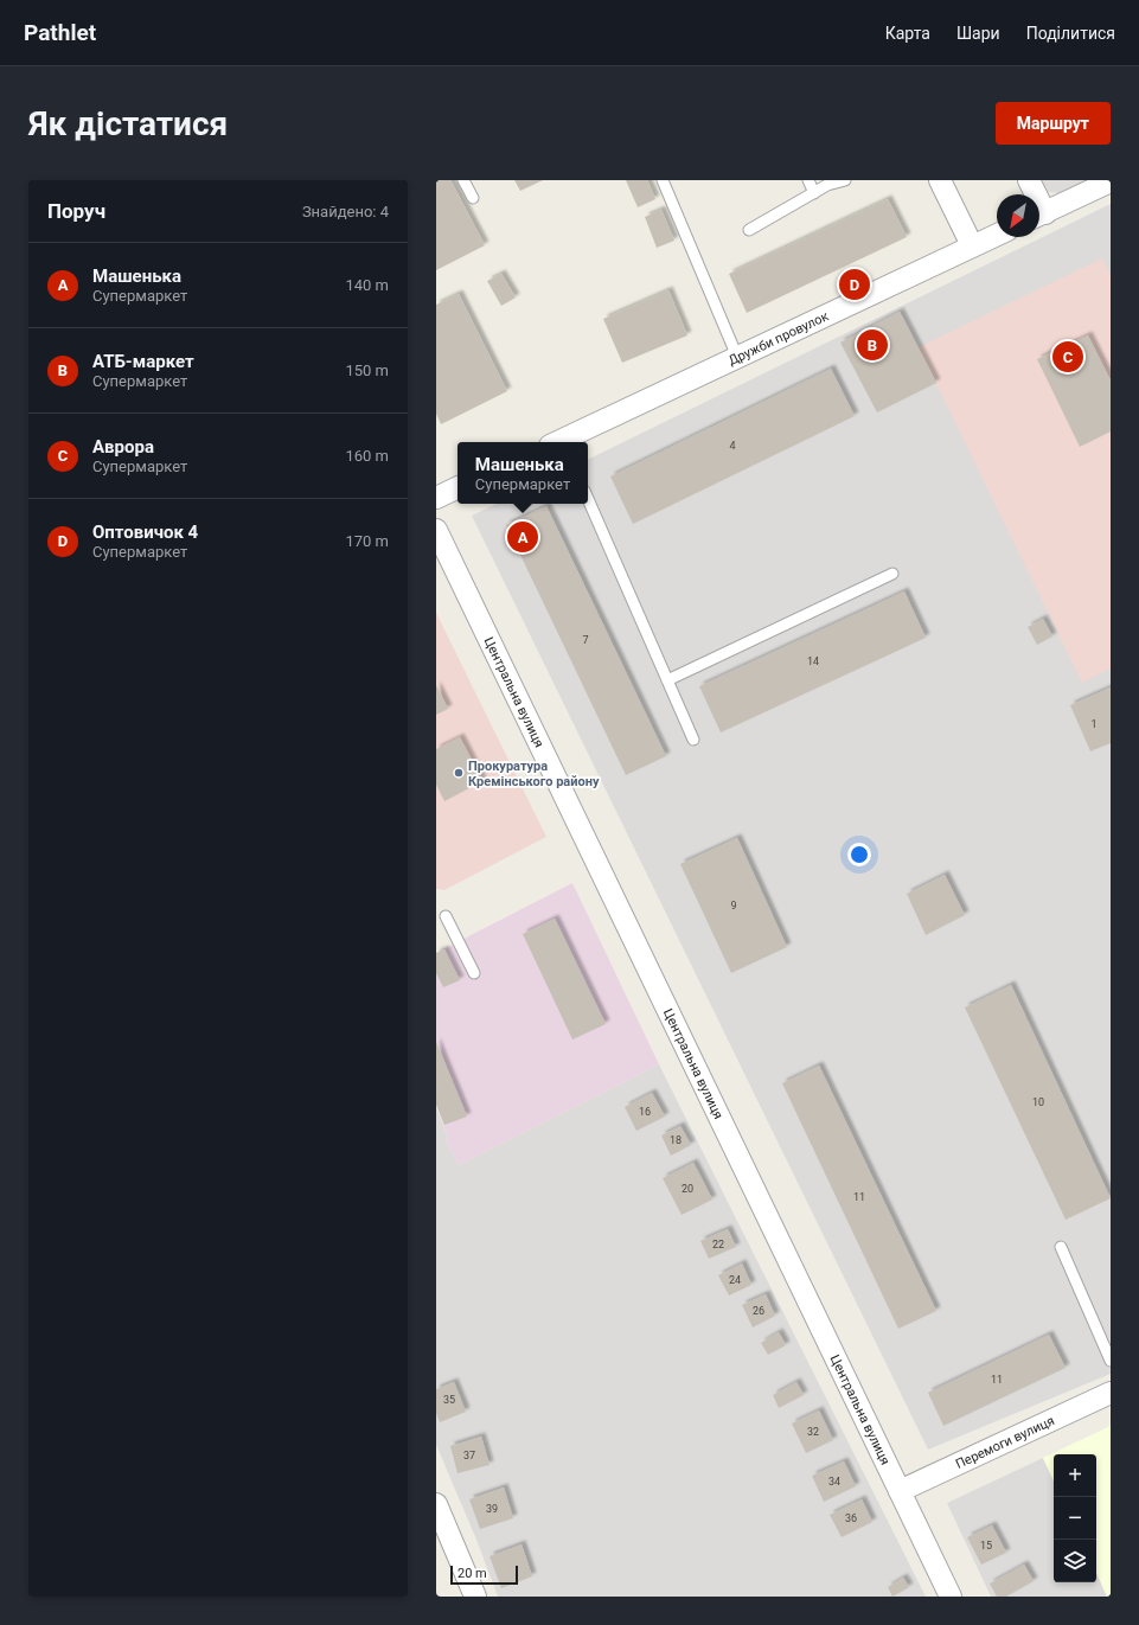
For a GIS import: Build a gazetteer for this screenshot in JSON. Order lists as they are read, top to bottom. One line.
{"streets":{"street":["Дружби провулок","Центральна вулиця","Перемоги вулиця"]},"crossings":[["Центральна вулиця","Перемоги вулиця"]],"places":["Прокуратура Кремінського району"],"house_numbers":["4","7","14","1","9","10","16","18","20","11","22","24","26","11","35","32","37","34","39","36","15"],"scale_bar":"20 m","north":"bottom left","page":{"header":"Pathlet","nav":["Карта","Шари","Поділитися"],"buttons":"Маршрут","title":"Як дістатися","heading":["Поруч","Знайдено: 4"],"list":[{"mark":"A","name":"Машенька","note":"Супермаркет","value":"140 m"},{"mark":"B","name":"АТБ-маркет","note":"Супермаркет","value":"150 m"},{"mark":"C","name":"Аврора","note":"Супермаркет","value":"160 m"},{"mark":"D","name":"Оптовичок 4","note":"Супермаркет","value":"170 m"}],"pins":["D","B","C","A"],"popup":["Машенька","Супермаркет"],"map_buttons":["+","−"],"scale":"20 m"}}
